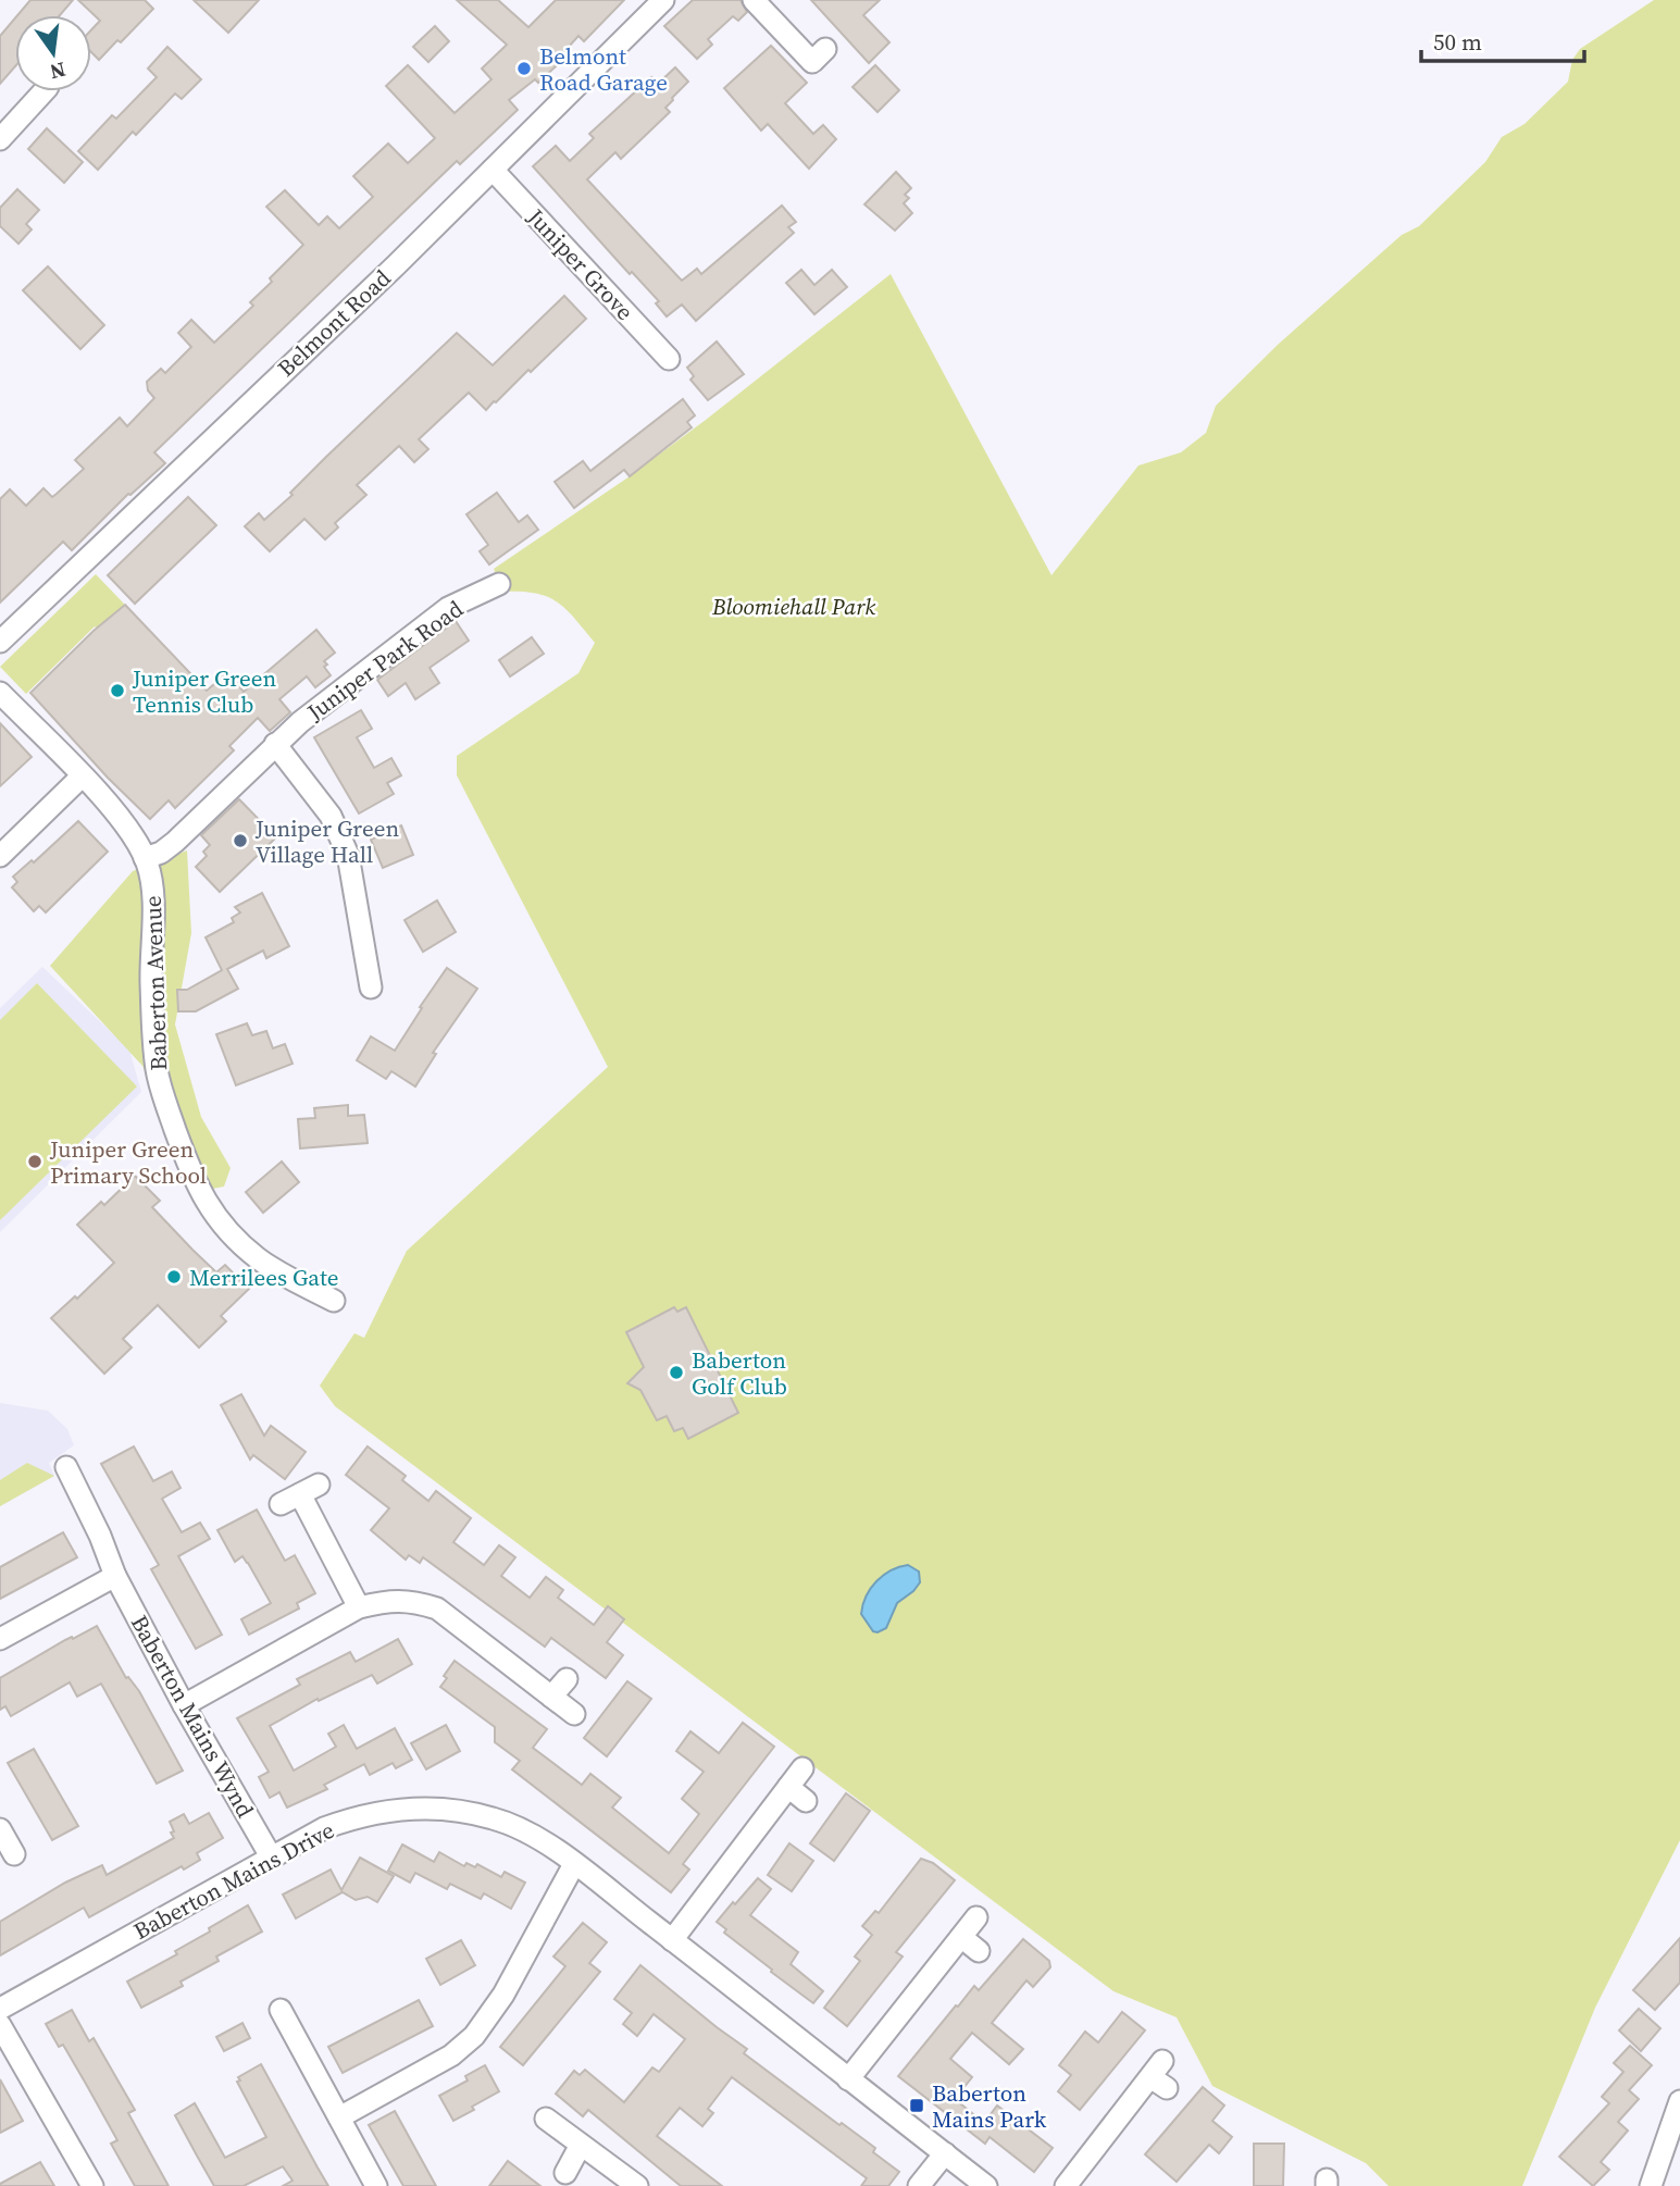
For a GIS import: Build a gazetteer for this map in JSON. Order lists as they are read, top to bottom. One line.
{"streets":{"street":["Juniper Grove","Belmont Road","Juniper Park Road","Baberton Avenue","Baberton Mains Wynd","Baberton Mains Drive"]},"crossings":[["Juniper Grove","Belmont Road"],["Juniper Park Road","Baberton Avenue"],["Baberton Mains Wynd","Baberton Mains Drive"]],"parks":["Bloomiehall Park"],"places":{"other":["Belmont Road Garage","Juniper Green Tennis Club","Juniper Green Village Hall","Juniper Green Primary School","Merrilees Gate","Baberton Golf Club"],"transit":["Baberton Mains Park"]},"scale_bar":"50 m","north":"bottom"}
